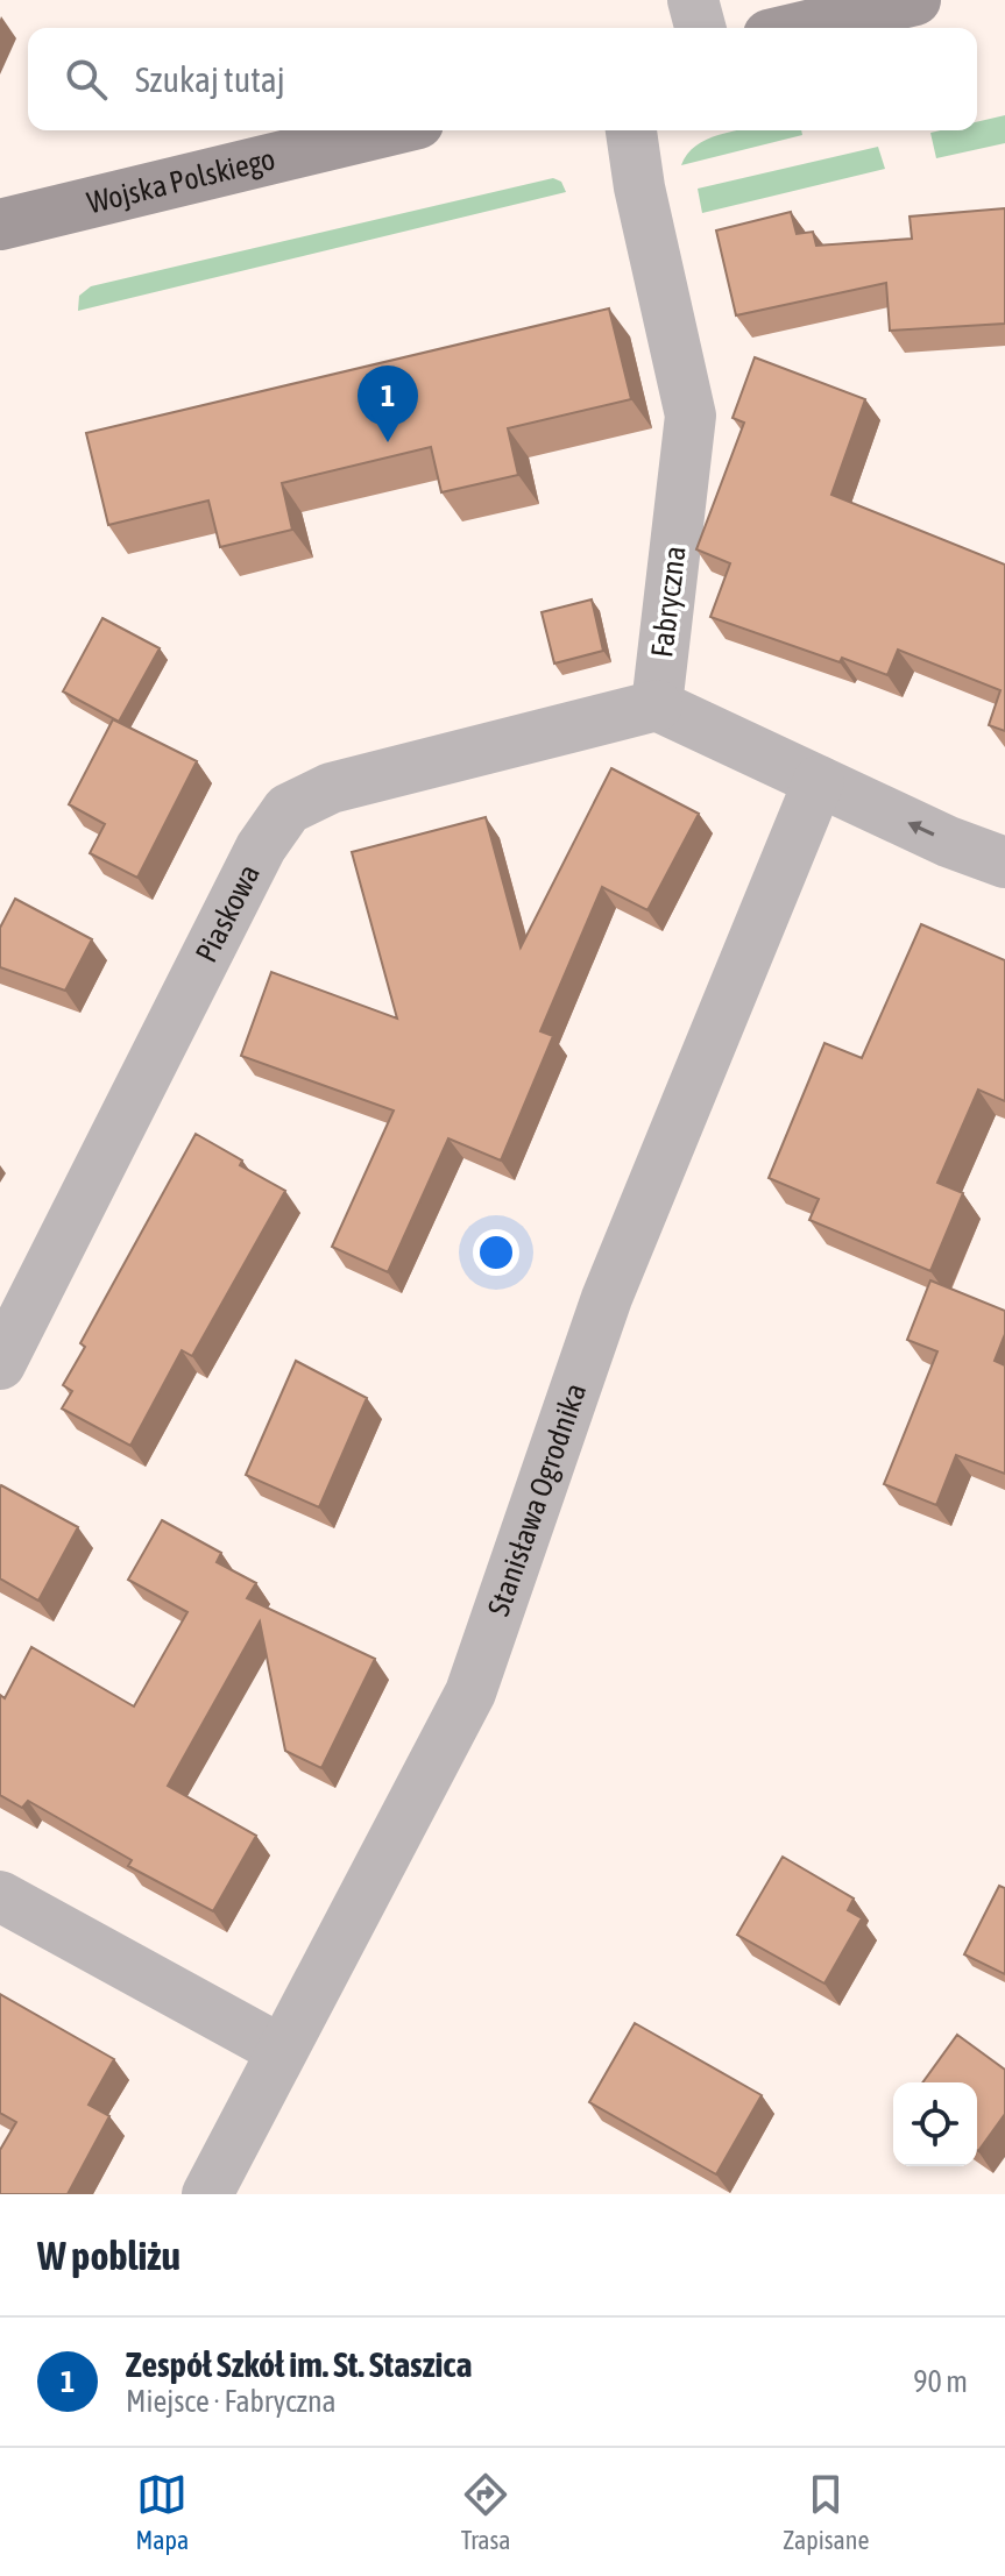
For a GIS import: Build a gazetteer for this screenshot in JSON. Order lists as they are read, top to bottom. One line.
{"streets":{"main road":["Wojska Polskiego"],"street":["Fabryczna","Piaskowa","Stanisława Ogrodnika"]},"crossings":[["Fabryczna","Piaskowa"]],"page":{"search":"Szukaj tutaj","pins":"1","heading":"W pobliżu","list":[{"mark":"1","name":"Zespół Szkół im. St. Staszica","note":"Miejsce · Fabryczna","value":"90 m"}],"nav":["Mapa","Trasa","Zapisane"]}}
